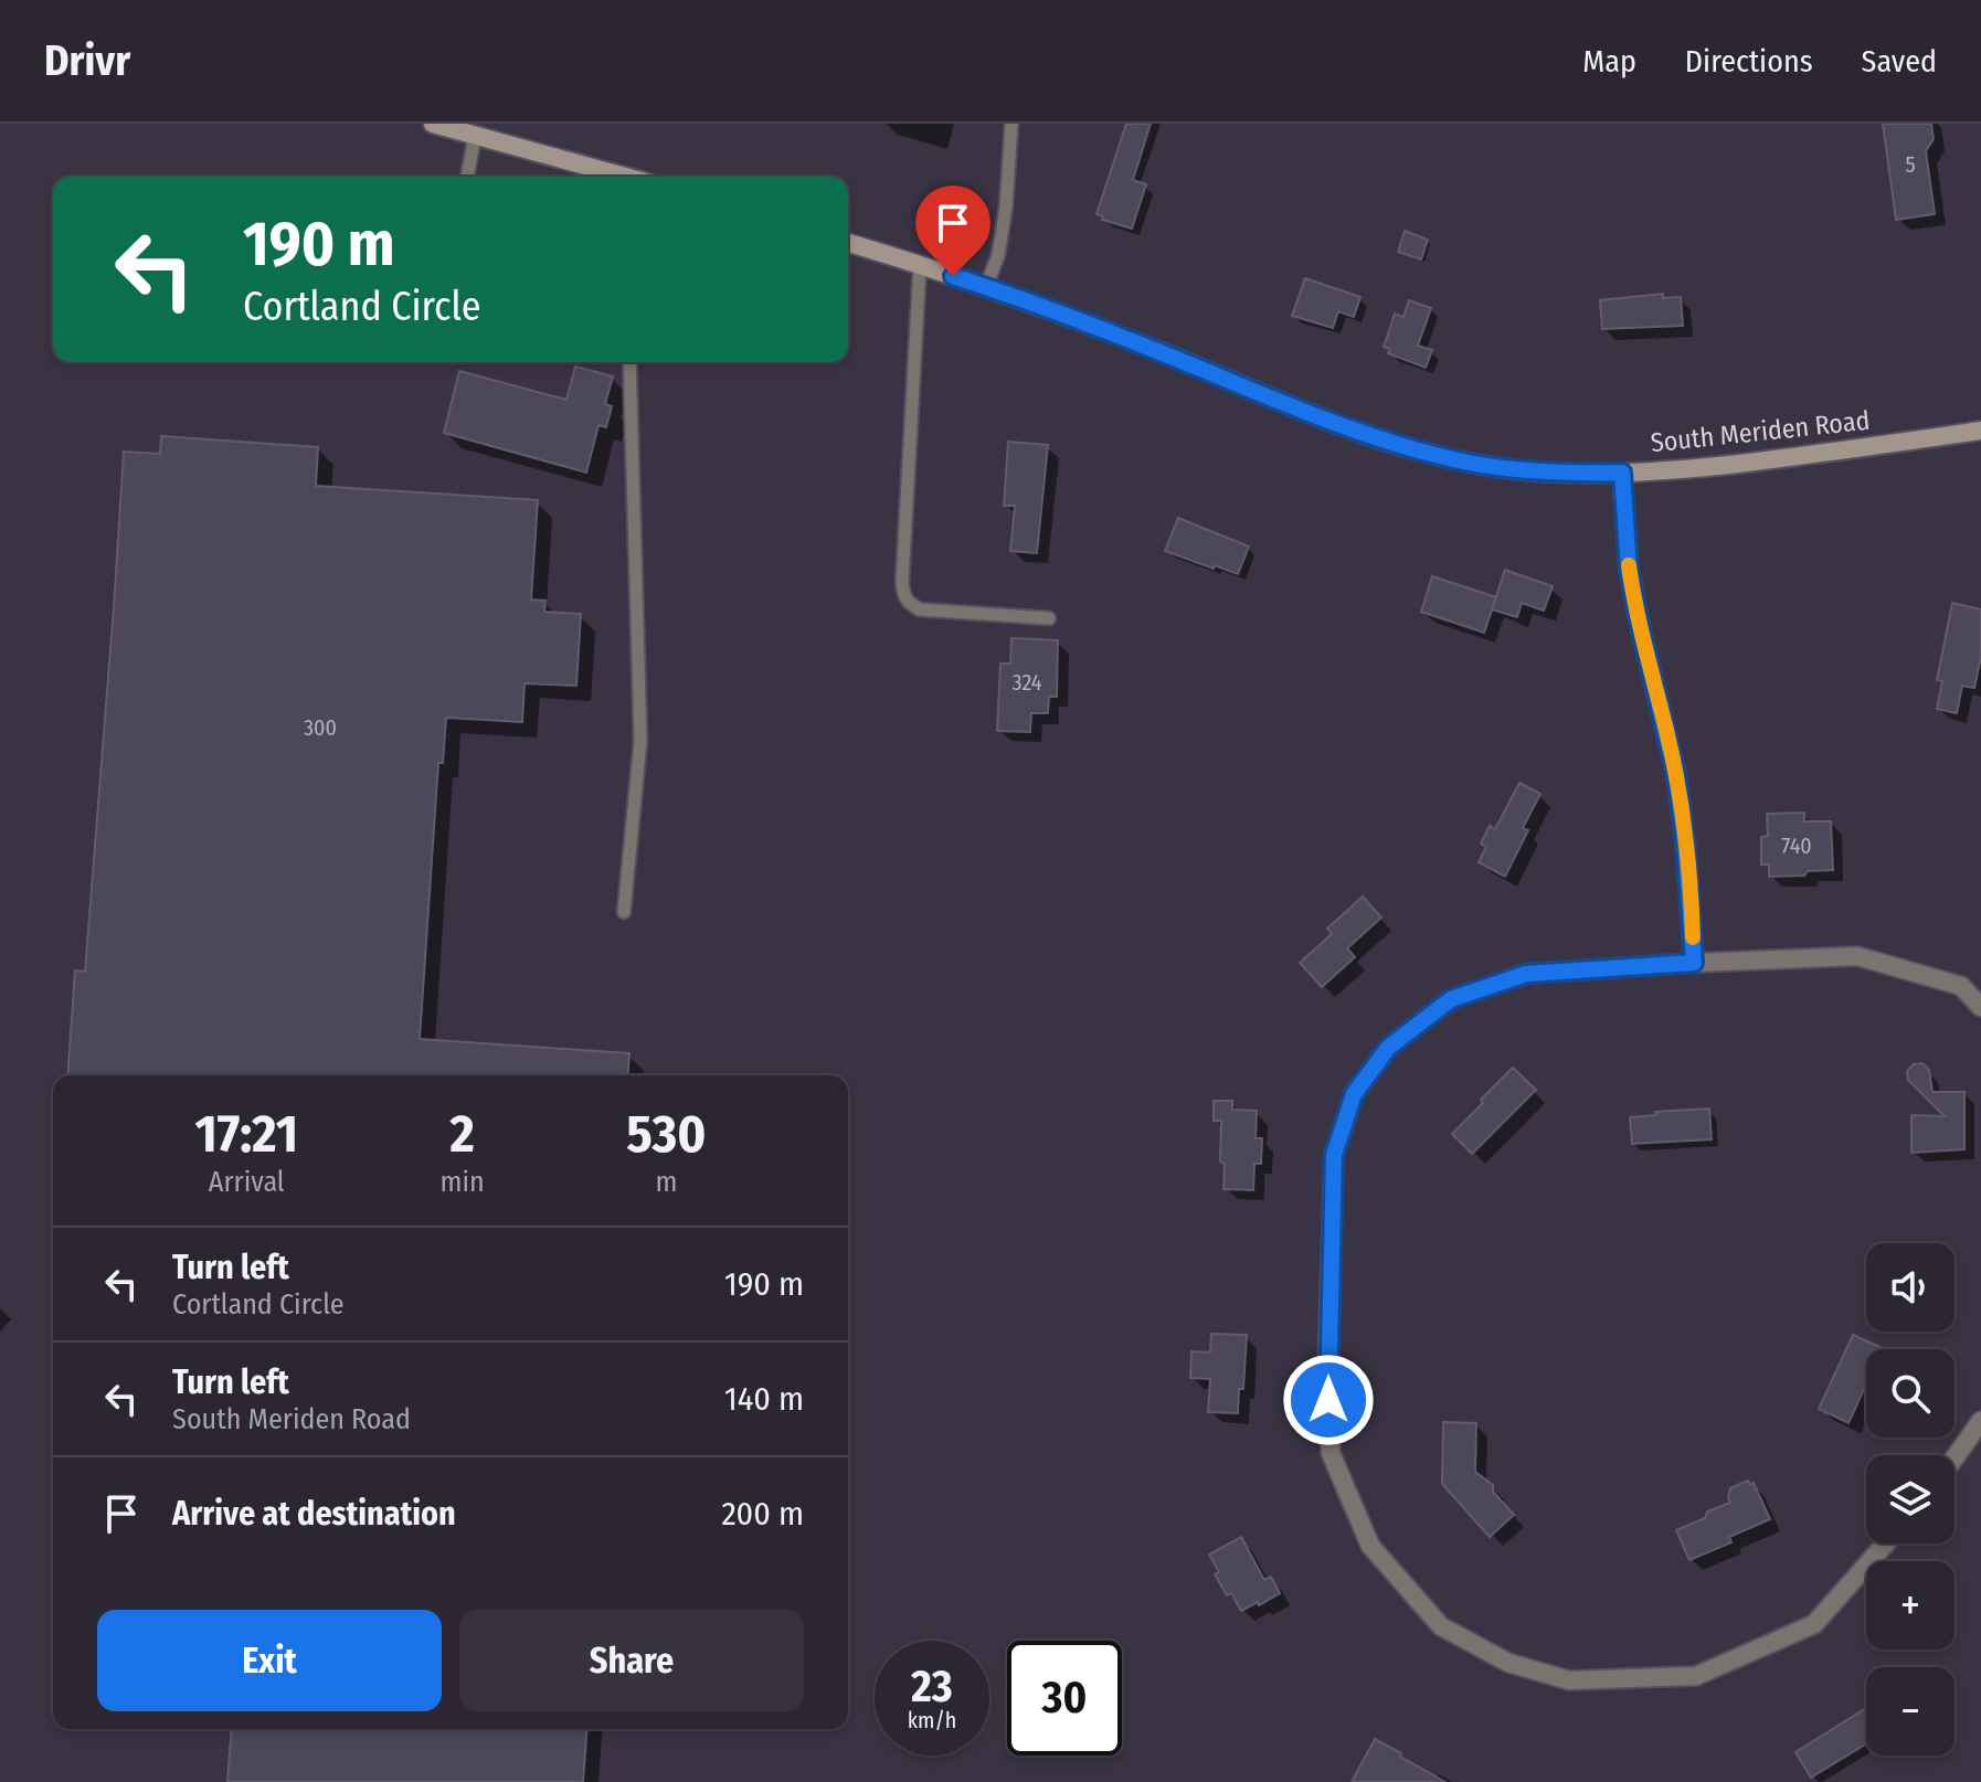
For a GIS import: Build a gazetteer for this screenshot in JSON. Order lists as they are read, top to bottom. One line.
{"streets":{"main road":["South Meriden Road"]},"house_numbers":["5","324","300","740"],"page":{"header":"Drivr","nav":["Map","Directions","Saved"],"turn":["190 m","Cortland Circle"],"eta":["17:21","Arrival","2","min","530","m"],"list":[{"name":"Turn left","note":"Cortland Circle","value":"190 m"},{"name":"Turn left","note":"South Meriden Road","value":"140 m"},{"name":"Arrive at destination","value":"200 m"}],"map_buttons":["+","−"],"buttons":["Exit","Share"],"speed":"23 km/h","limit":"30"}}
